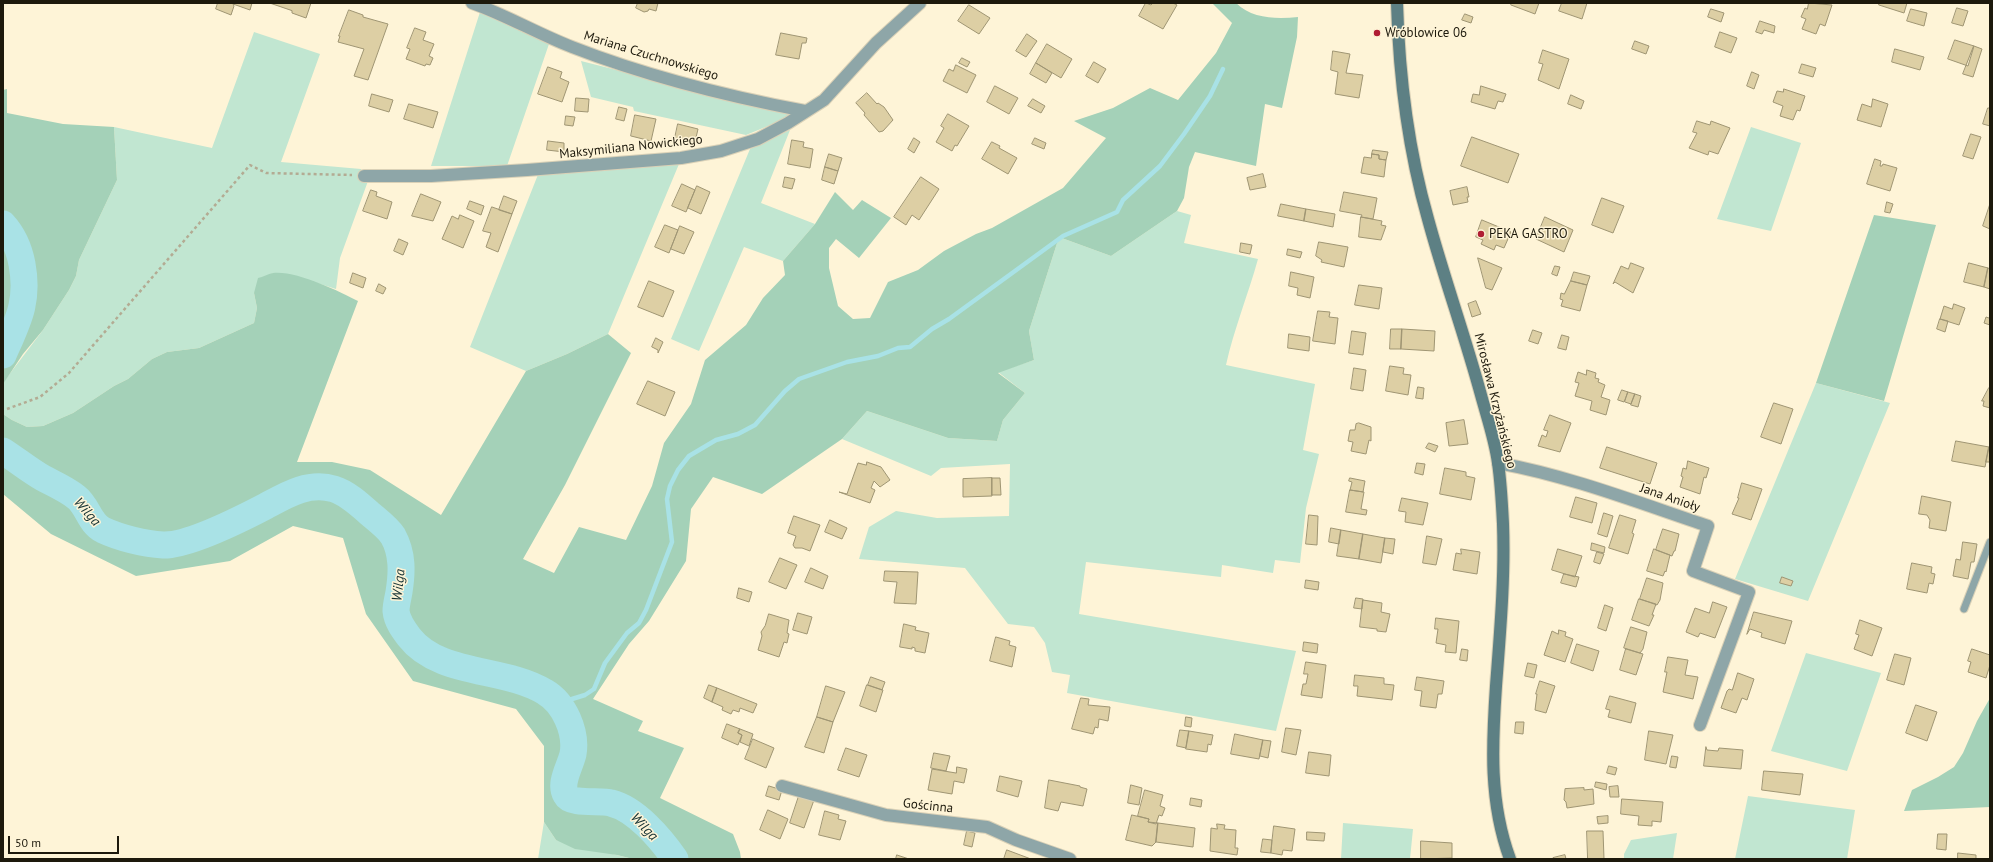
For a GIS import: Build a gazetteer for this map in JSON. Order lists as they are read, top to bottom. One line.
{"streets":{"street":["Mariana Czuchnowskiego","Maksymiliana Nowickiego","Mirosława Krzyżańskiego","Jana Anioły","Gościnna"]},"crossings":[["Mariana Czuchnowskiego","Maksymiliana Nowickiego"],["Mirosława Krzyżańskiego","Jana Anioły"]],"water":["Wilga"],"places":["Wróblowice 06","PEKA GASTRO"],"scale_bar":"50 m"}
